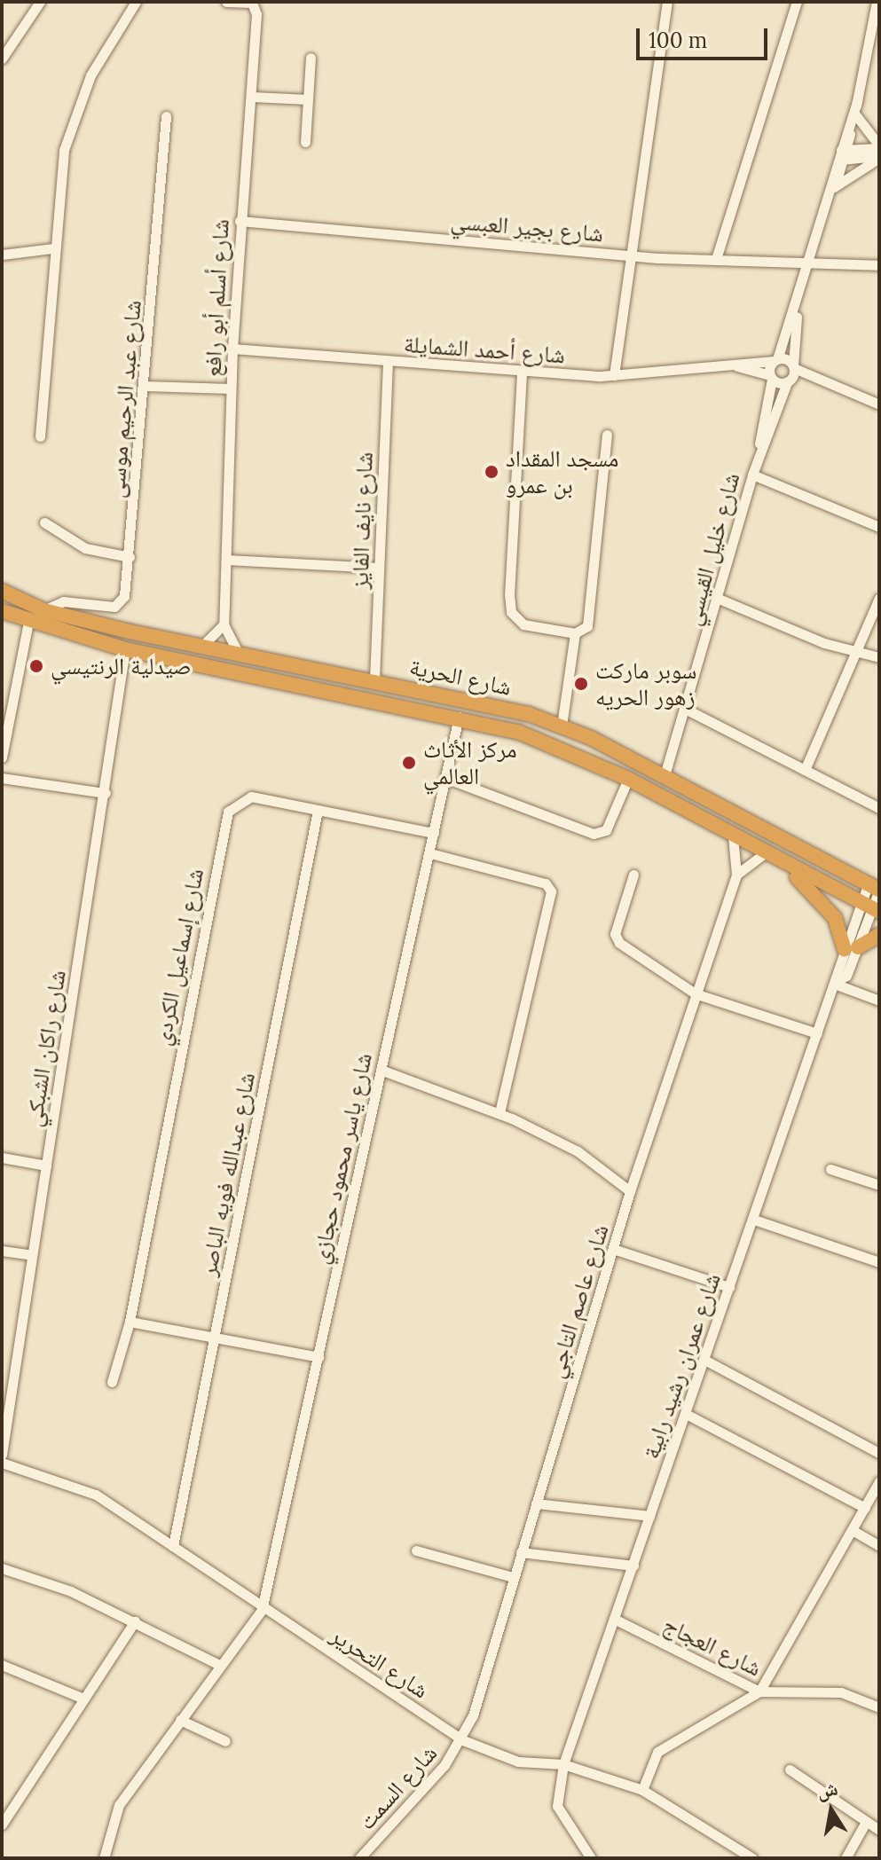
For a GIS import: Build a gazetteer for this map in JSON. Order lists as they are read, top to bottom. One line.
{"streets":{"highway":["شارع الحرية"],"street":["شارع بجير العبسي","شارع أسلم أبو رافع","شارع أحمد الشمايلة","شارع عبد الرحيم موسى","شارع نايف الفايز","شارع خليل القيسي","شارع إسماعيل الكردي","شارع راكان الشبكي","شارع ياسر محمود حجازي","شارع عبدالله فويه الباصر","شارع عاصم التاجي","شارع عمران رشيد رابية","شارع العجاج","شارع التحرير","شارع السمت"]},"crossings":[["شارع بجير العبسي","شارع أسلم أبو رافع"],["شارع أسلم أبو رافع","شارع أحمد الشمايلة"],["شارع أسلم أبو رافع","شارع الحرية"],["شارع أحمد الشمايلة","شارع نايف الفايز"],["شارع أحمد الشمايلة","شارع خليل القيسي"],["شارع عبد الرحيم موسى","شارع الحرية"],["شارع نايف الفايز","شارع الحرية"],["شارع خليل القيسي","شارع الحرية"],["شارع الحرية","شارع راكان الشبكي"],["شارع الحرية","شارع ياسر محمود حجازي"],["شارع الحرية","شارع عاصم التاجي"],["شارع الحرية","شارع عمران رشيد رابية"],["شارع إسماعيل الكردي","شارع ياسر محمود حجازي"],["شارع إسماعيل الكردي","شارع عبدالله فويه الباصر"],["شارع ياسر محمود حجازي","شارع التحرير"],["شارع عبدالله فويه الباصر","شارع التحرير"],["شارع عاصم التاجي","شارع التحرير"],["شارع عاصم التاجي","شارع السمت"],["شارع عمران رشيد رابية","شارع العجاج"],["شارع عمران رشيد رابية","شارع التحرير"],["شارع التحرير","شارع السمت"]],"places":["مسجد المقداد بن عمرو","صيدلية الرنتيسي","سوبر ماركت زهور الحريه","مركز الأثاث العالمي"],"scale_bar":"100 m","north":"top"}
